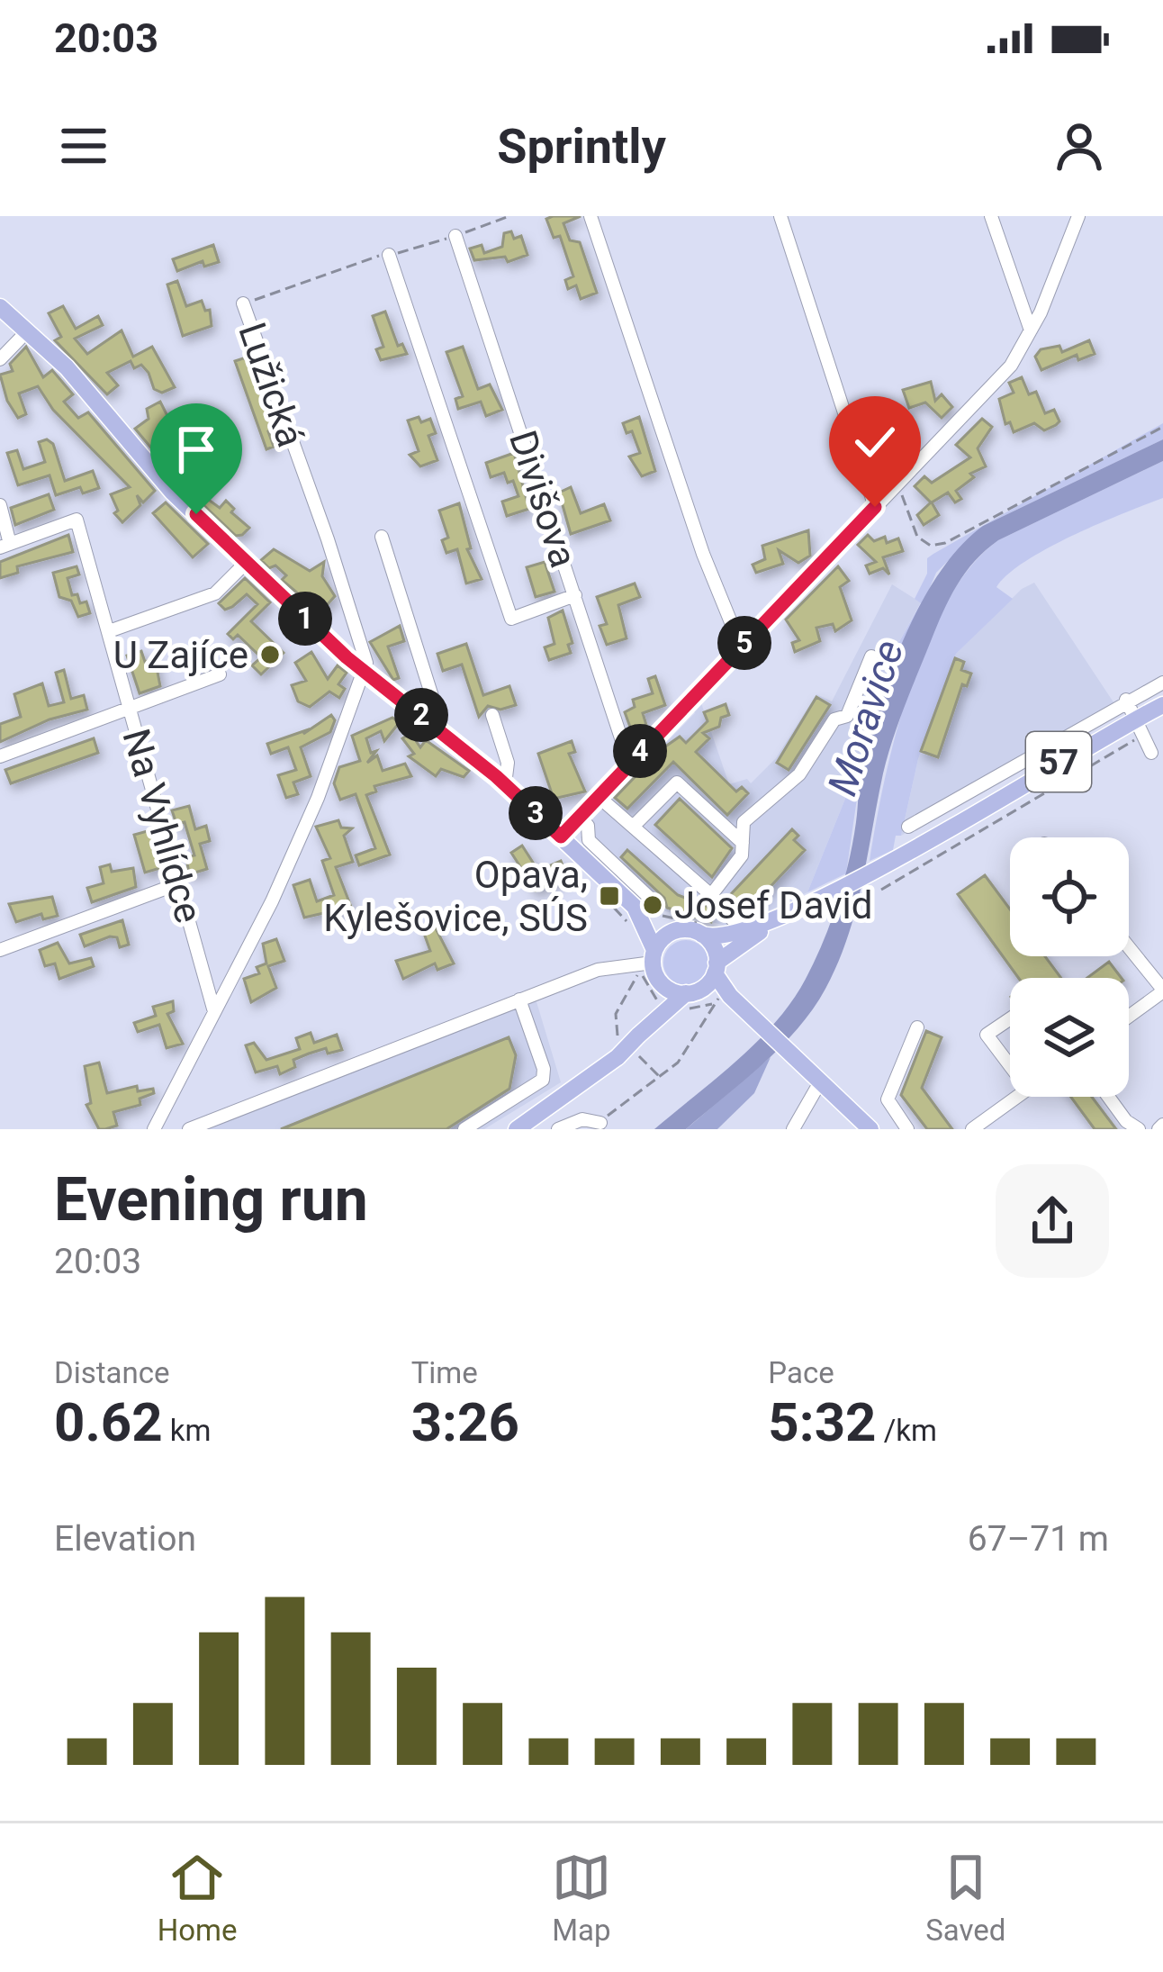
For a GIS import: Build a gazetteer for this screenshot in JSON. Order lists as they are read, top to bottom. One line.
{"streets":{"main road":["57"],"street":["Lužická","Divišova","Na Vyhlídce"]},"crossings":[["Lužická","Divišova"]],"water":["Moravice"],"places":{"other":["U Zajíce","Josef David"],"transit":["Opava, Kylešovice, SÚS"]},"page":{"status":"20:03","header":"Sprintly","pins":["1","5","2","4","3"],"heading":["Evening run","20:03"],"stats":[["Distance","0.62 km"],["Time","3:26"],["Pace","5:32 /km"]],"chart":["Elevation","67–71 m"],"tabs":["Home","Map","Saved"]}}
